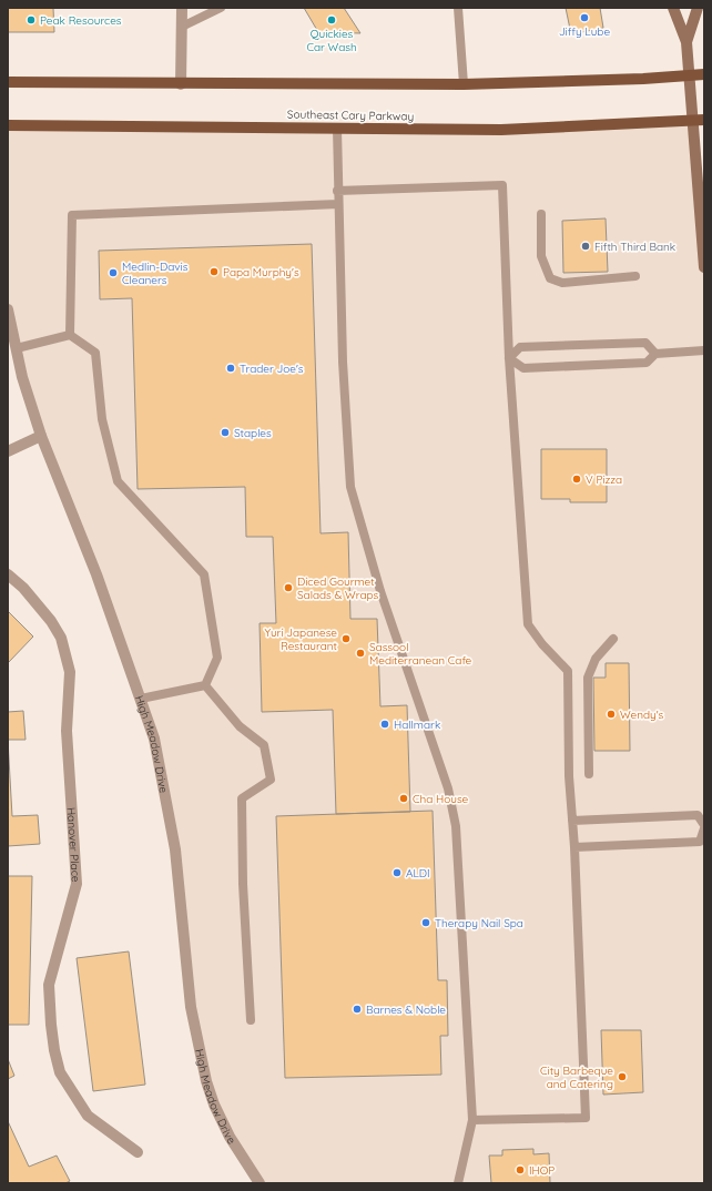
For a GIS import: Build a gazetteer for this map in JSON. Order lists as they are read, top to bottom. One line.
{"streets":{"main road":["Southeast Cary Parkway"],"street":["High Meadow Drive","Hanover Place"]},"places":["Jiffy Lube","Peak Resources","Quickies Car Wash","Fifth Third Bank","Papa Murphy's","Medlin-Davis Cleaners","Trader Joe's","Staples","V Pizza","Diced Gourmet Salads & Wraps","Yuri Japanese Restaurant","Sassool Mediterranean Cafe","Wendy's","Hallmark","Cha House","ALDI","Therapy Nail Spa","Barnes & Noble","City Barbeque and Catering","IHOP"]}
